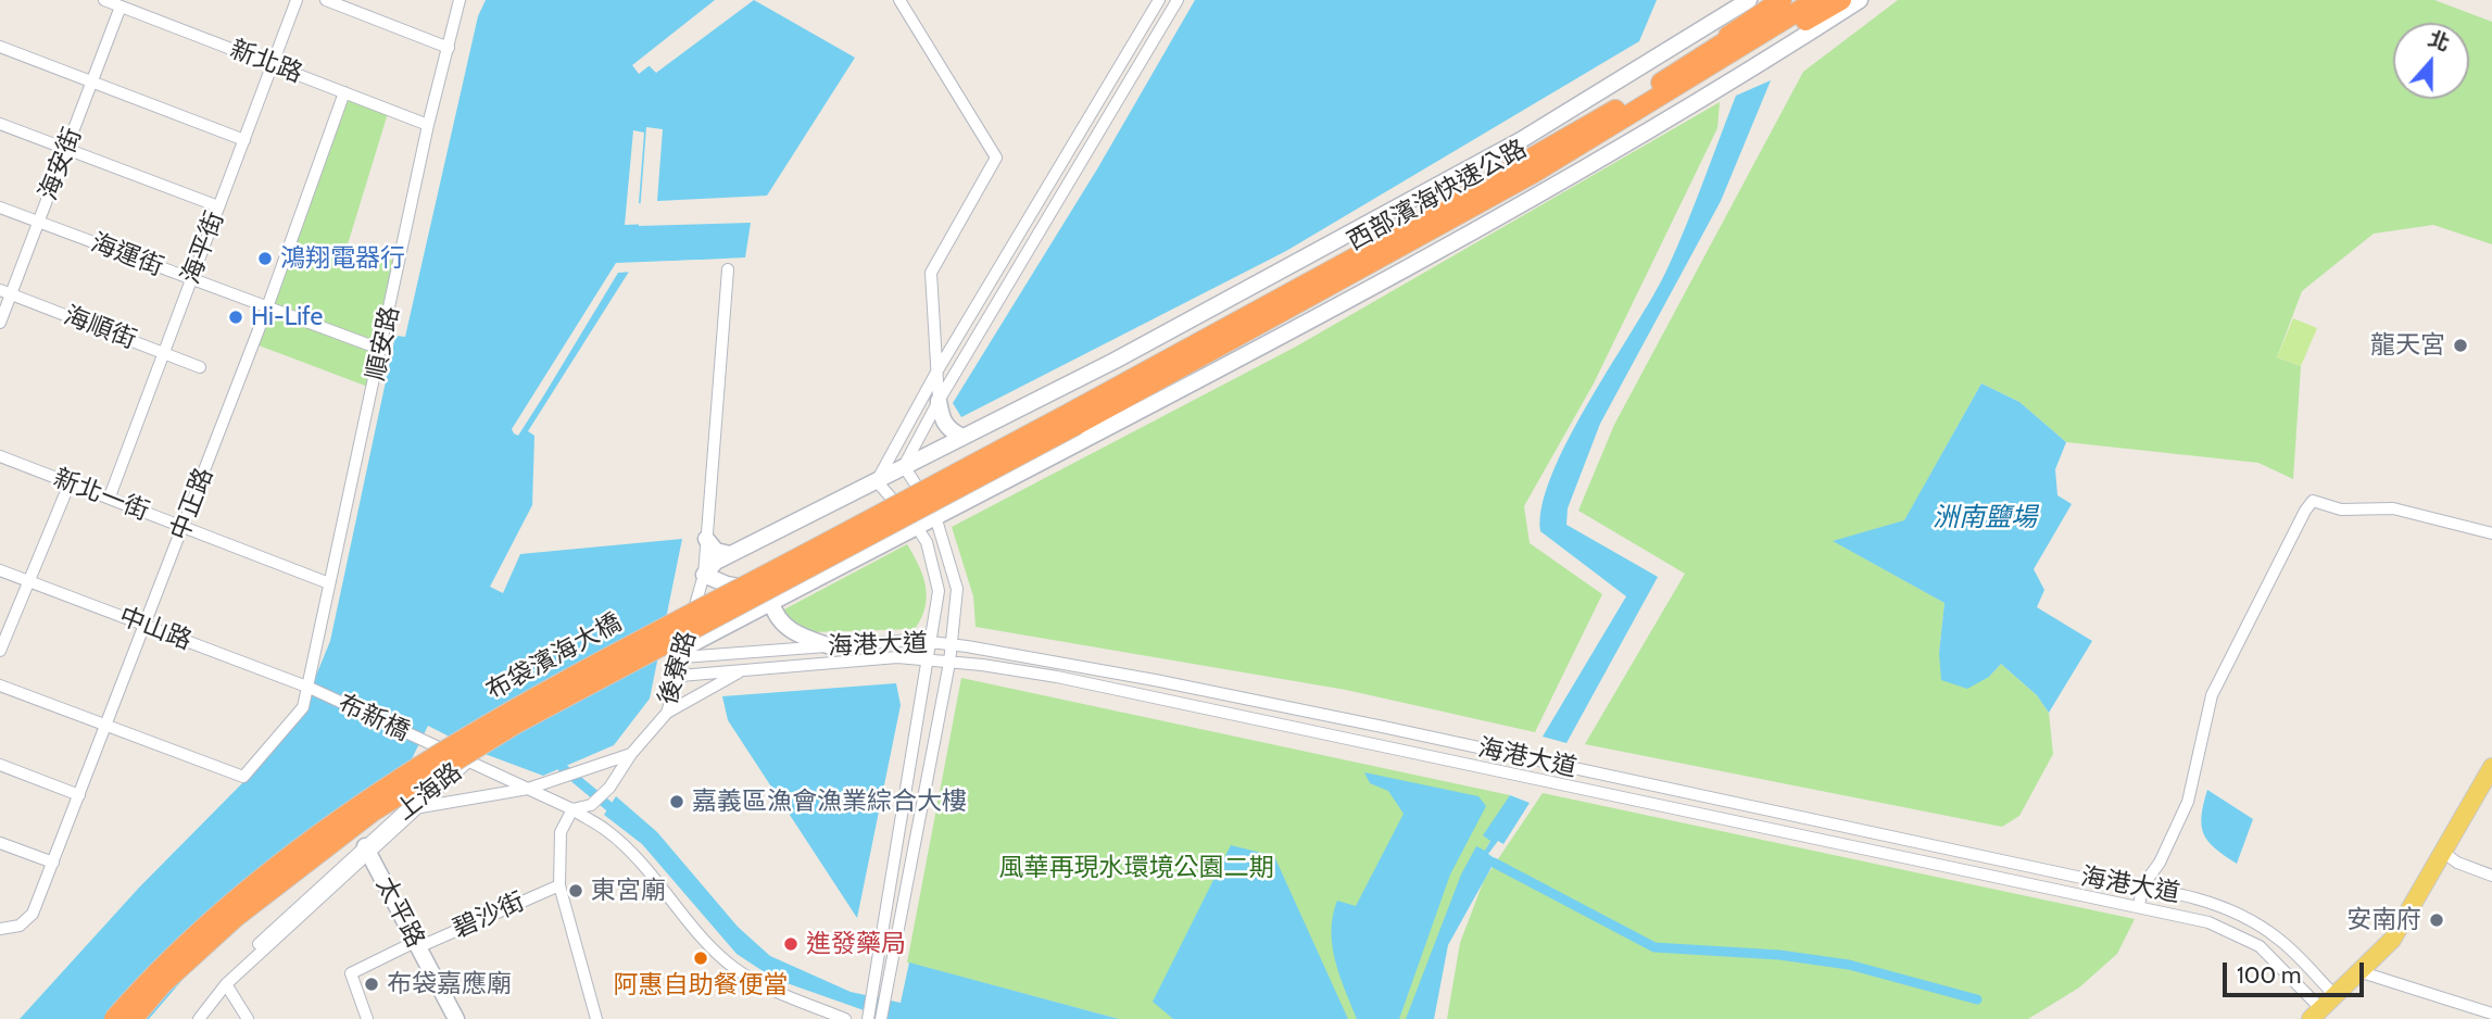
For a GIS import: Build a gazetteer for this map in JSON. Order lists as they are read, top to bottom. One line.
{"streets":{"highway":["西部濱海快速公路","布袋濱海大橋"],"street":["新北路","海安街","海平街","海運街","海順街","順安路","新北一街","中正路","中山路","海港大道","後寮路","布新橋","上海路","太平路","碧沙街"]},"crossings":[["新北路","海安街"],["新北路","海平街"],["新北路","順安路"],["新北路","中正路"],["海安街","海運街"],["海安街","海順街"],["西部濱海快速公路","布袋濱海大橋"],["海平街","海運街"],["海平街","海順街"],["海平街","新北一街"],["海運街","順安路"],["海運街","中正路"],["順安路","新北一街"],["順安路","中正路"],["順安路","中山路"],["順安路","布新橋"],["新北一街","中正路"],["中正路","中山路"],["中山路","布新橋"],["海港大道","後寮路"],["後寮路","布新橋"],["布新橋","上海路"],["上海路","太平路"],["太平路","碧沙街"]],"water":["洲南鹽場"],"parks":["風華再現水環境公園二期"],"places":["鴻翔電器行","Hi-Life","龍天宮","嘉義區漁會漁業綜合大樓","東宮廟","安南府","進發藥局","阿惠自助餐便當","布袋嘉應廟"],"scale_bar":"100 m","north":"top"}
